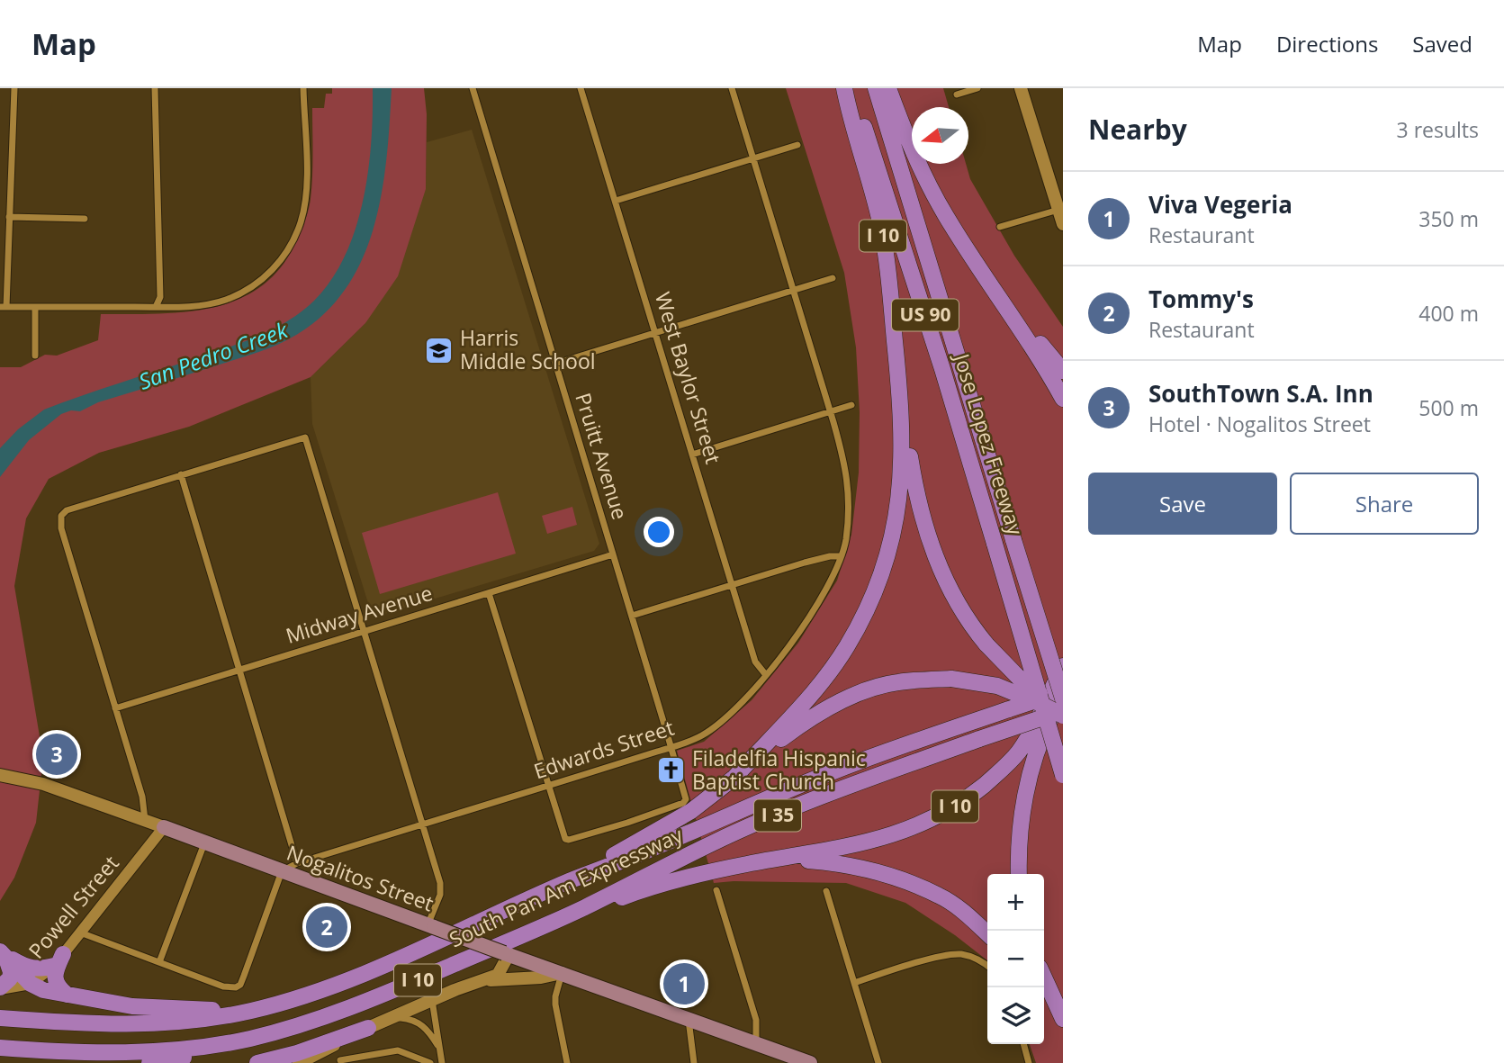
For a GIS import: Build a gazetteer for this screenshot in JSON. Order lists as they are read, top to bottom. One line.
{"streets":{"highway":["I 10","US 90","Jose Lopez Freeway","I 35","South Pan Am Expressway"],"main road":["Nogalitos Street"],"street":["West Baylor Street","Pruitt Avenue","Midway Avenue","Edwards Street","Powell Street"]},"crossings":[["I 10","South Pan Am Expressway"],["West Baylor Street","Edwards Street"],["Jose Lopez Freeway","South Pan Am Expressway"],["Pruitt Avenue","Midway Avenue"],["Pruitt Avenue","Edwards Street"],["Edwards Street","Nogalitos Street"],["Nogalitos Street","Powell Street"]],"water":["San Pedro Creek"],"places":{"school or university":["Harris Middle School"],"church":["Filadelfia Hispanic Baptist Church"]},"north":"left","page":{"header":"Map","nav":["Map","Directions","Saved"],"heading":["Nearby","3 results"],"list":[{"mark":"1","name":"Viva Vegeria","note":"Restaurant","value":"350 m"},{"mark":"2","name":"Tommy's","note":"Restaurant","value":"400 m"},{"mark":"3","name":"SouthTown S.A. Inn","note":"Hotel · Nogalitos Street","value":"500 m"}],"buttons":["Save","Share"],"pins":["3","2","1"],"map_buttons":["+","−"]}}
